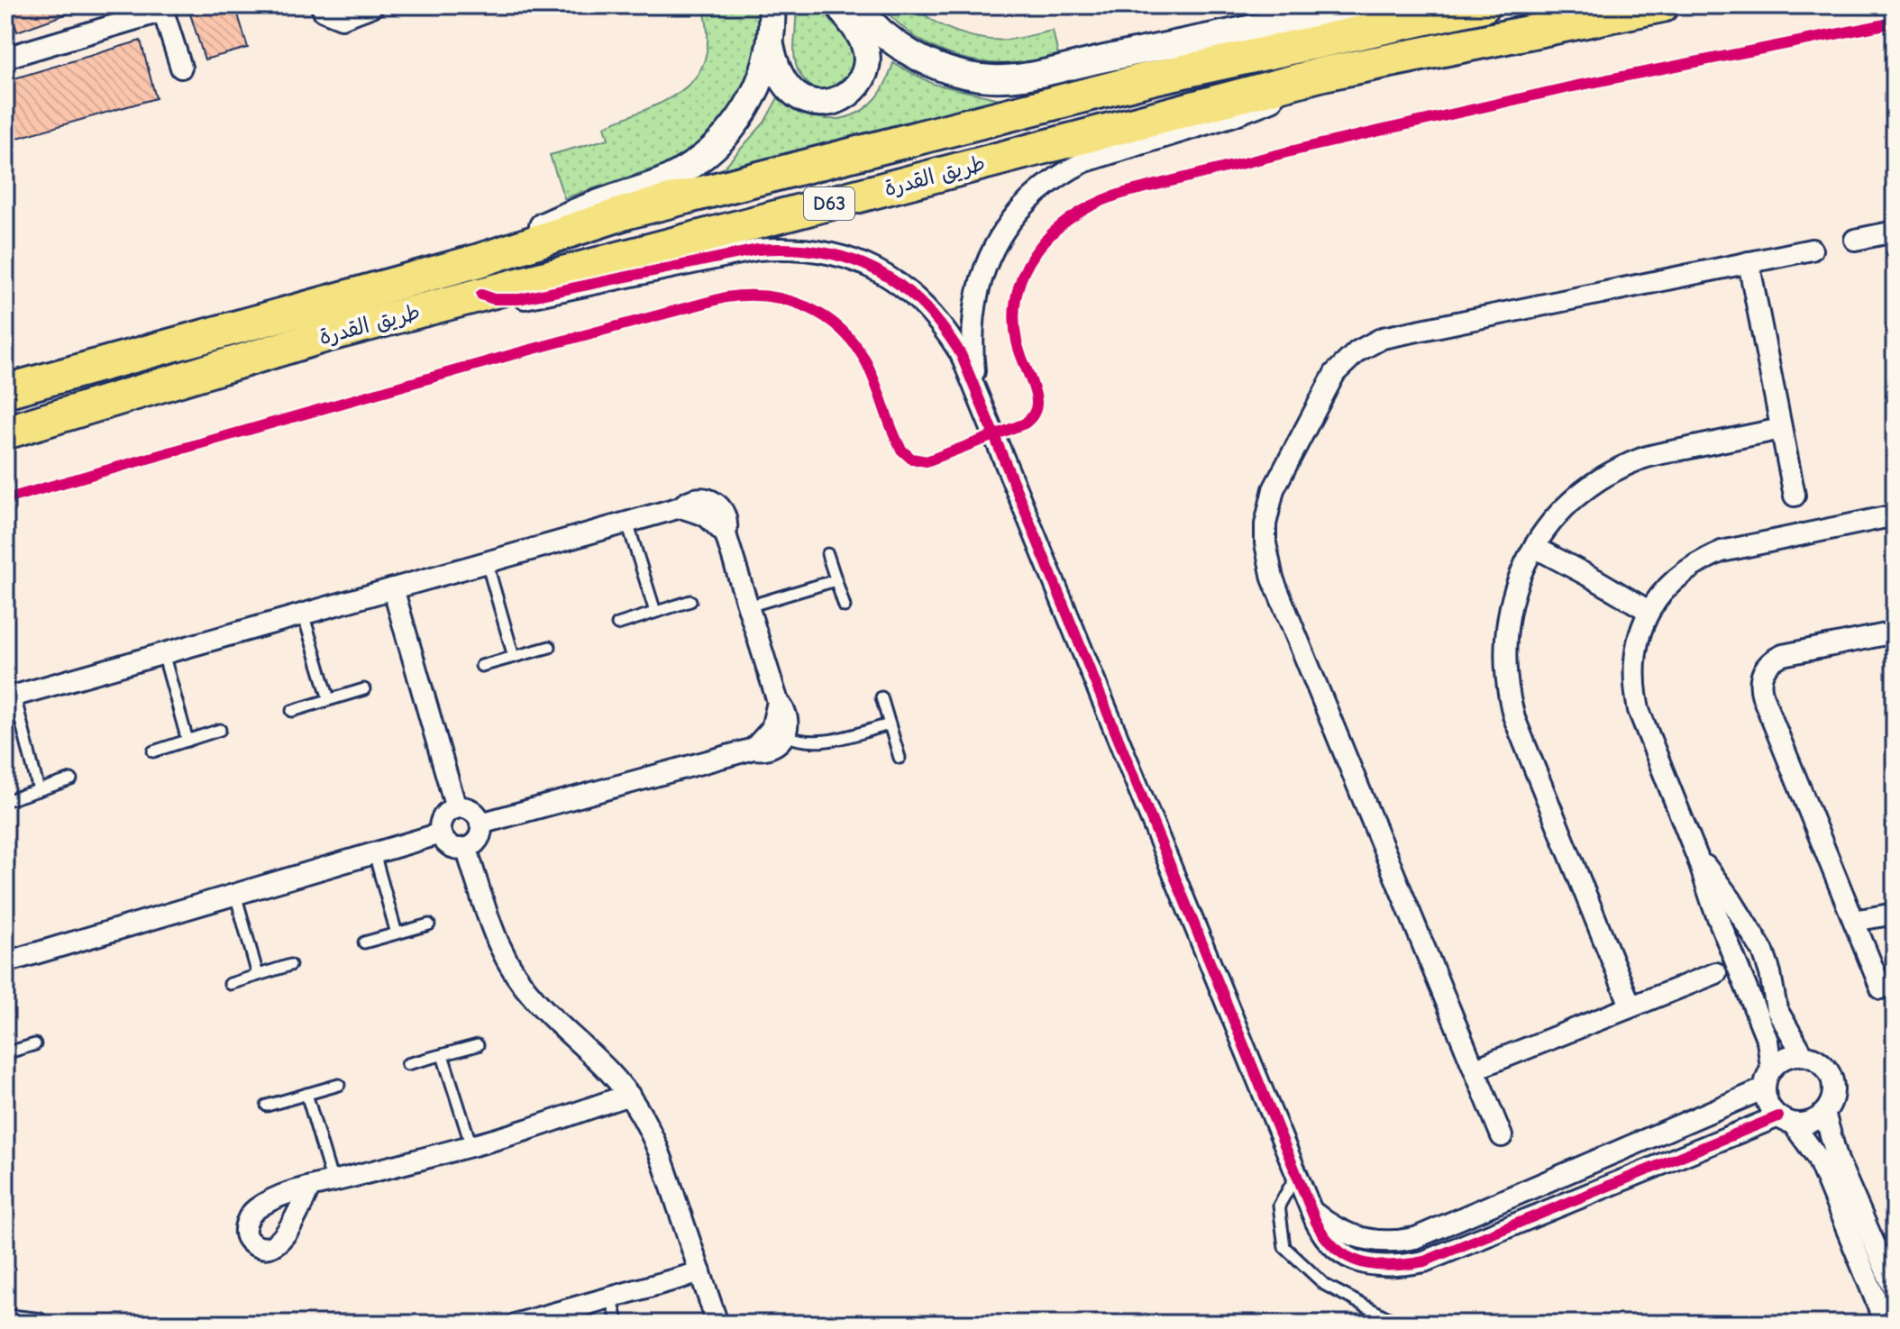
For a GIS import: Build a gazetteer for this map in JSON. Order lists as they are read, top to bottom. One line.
{"streets":{"main road":["طريق القدرة","D63"]}}
